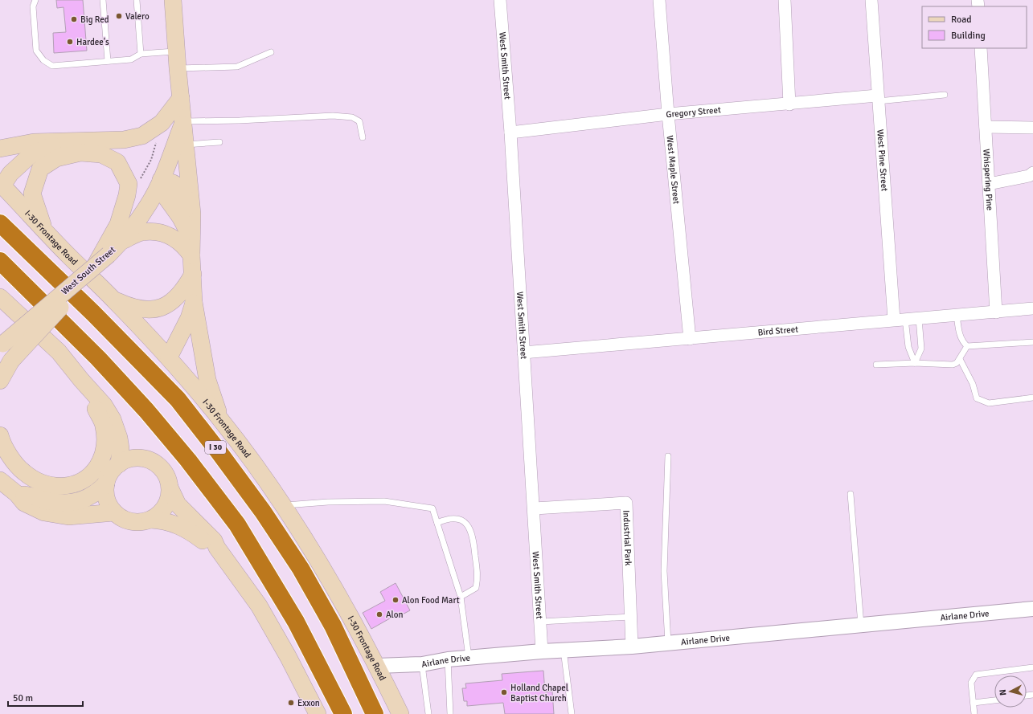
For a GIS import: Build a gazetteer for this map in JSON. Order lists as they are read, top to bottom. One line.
{"streets":{"highway":["I 30"],"main road":["I-30 Frontage Road","West South Street"],"street":["West Smith Street","Gregory Street","West Pine Street","West Maple Street","Whispering Pine","Bird Street","Industrial Park","Airlane Drive"]},"crossings":[["West Smith Street","Gregory Street"],["West Smith Street","Bird Street"],["West Smith Street","Industrial Park"],["West Smith Street","Airlane Drive"],["Gregory Street","West Pine Street"],["Gregory Street","West Maple Street"],["West Pine Street","Bird Street"],["West Maple Street","Bird Street"],["Whispering Pine","Bird Street"],["I-30 Frontage Road","West South Street"],["I-30 Frontage Road","Airlane Drive"],["Industrial Park","Airlane Drive"]],"places":["Valero","Big Red","Hardee's","Alon Food Mart","Alon","Holland Chapel Baptist Church","Exxon"],"legend":["Road","Building"],"scale_bar":"50 m","north":"left"}
